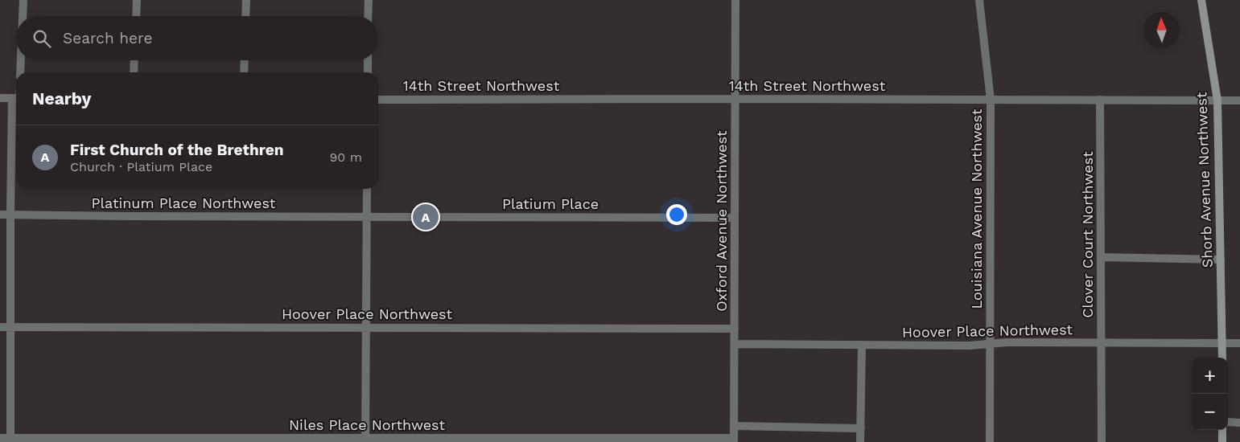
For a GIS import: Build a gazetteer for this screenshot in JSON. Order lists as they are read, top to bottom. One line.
{"streets":{"street":["14th Street Northwest","Shorb Avenue Northwest","Platinum Place Northwest","Platium Place","Louisiana Avenue Northwest","Oxford Avenue Northwest","Clover Court Northwest","Hoover Place Northwest","Niles Place Northwest"]},"crossings":[["14th Street Northwest","Shorb Avenue Northwest"],["14th Street Northwest","Louisiana Avenue Northwest"],["14th Street Northwest","Oxford Avenue Northwest"],["14th Street Northwest","Clover Court Northwest"],["Shorb Avenue Northwest","Hoover Place Northwest"],["Platinum Place Northwest","Platium Place"],["Platium Place","Oxford Avenue Northwest"],["Louisiana Avenue Northwest","Hoover Place Northwest"],["Oxford Avenue Northwest","Hoover Place Northwest"],["Oxford Avenue Northwest","Niles Place Northwest"],["Clover Court Northwest","Hoover Place Northwest"]],"north":"top","page":{"search":"Search here","heading":"Nearby","list":[{"mark":"A","name":"First Church of the Brethren","note":"Church · Platium Place","value":"90 m"}],"pins":"A","map_buttons":["+","−"]}}
